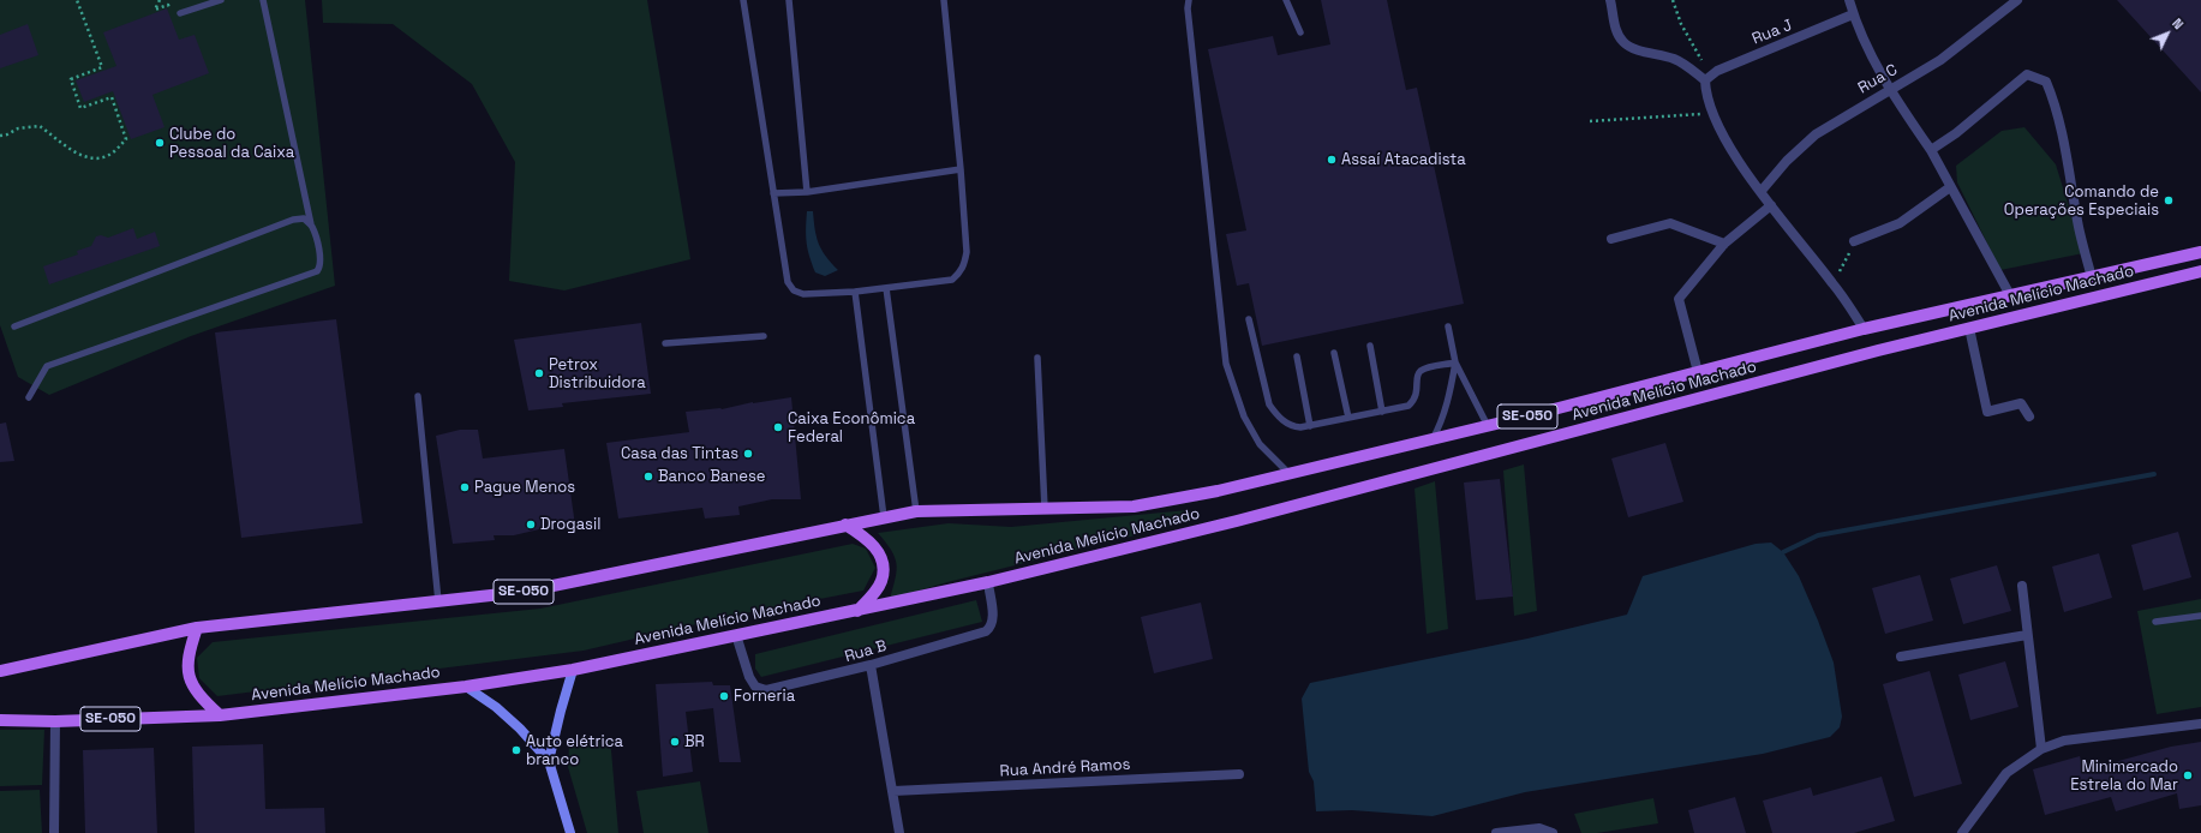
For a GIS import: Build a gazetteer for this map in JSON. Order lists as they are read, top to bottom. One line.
{"streets":{"main road":["Avenida Melício Machado","SE-050"],"street":["Rua J","Rua C","Rua B","Rua André Ramos"]},"crossings":[["Avenida Melício Machado","Rua B"]],"places":["Clube do Pessoal da Caixa","Assaí Atacadista","Comando de Operações Especiais","Petrox Distribuidora","Caixa Econômica Federal","Casa das Tintas","Banco Banese","Pague Menos","Drogasil","Forneria","BR","Auto elétrica branco","Minimercado Estrela do Mar"],"north":"top right"}
